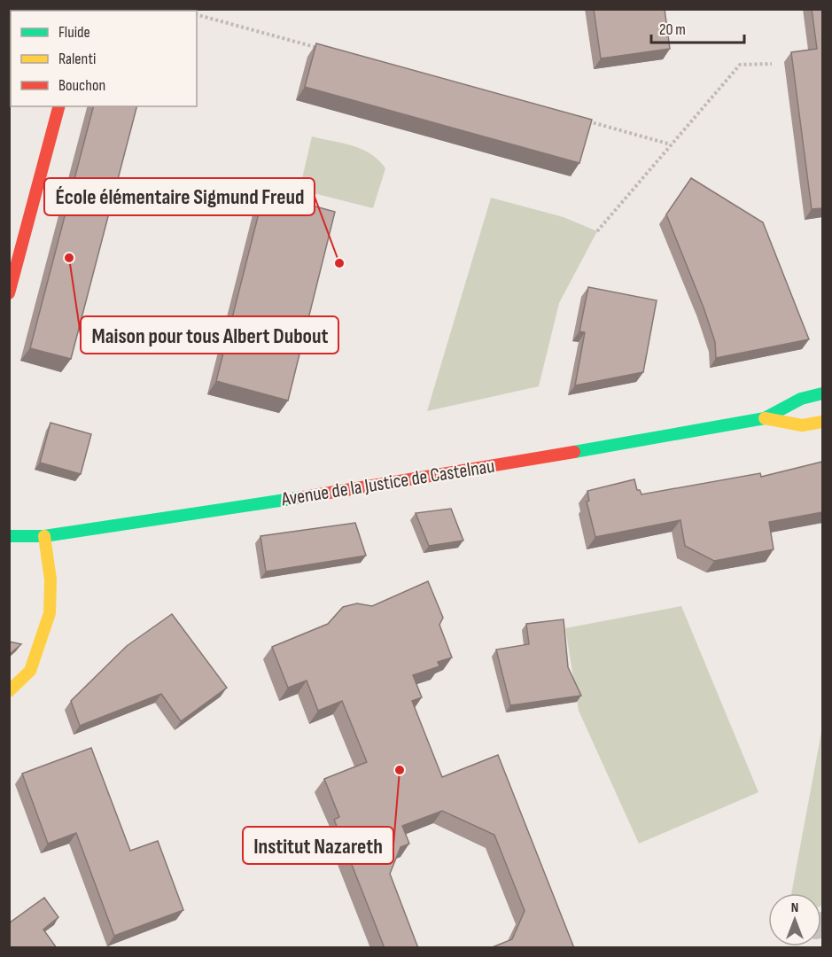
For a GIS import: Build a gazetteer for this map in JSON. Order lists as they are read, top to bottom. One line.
{"streets":{"main road":["Avenue de la Justice de Castelnau"]},"places":["Maison pour tous Albert Dubout","École élémentaire Sigmund Freud","Institut Nazareth"],"legend":["Fluide","Ralenti","Bouchon"],"scale_bar":"20 m","north":"top"}
